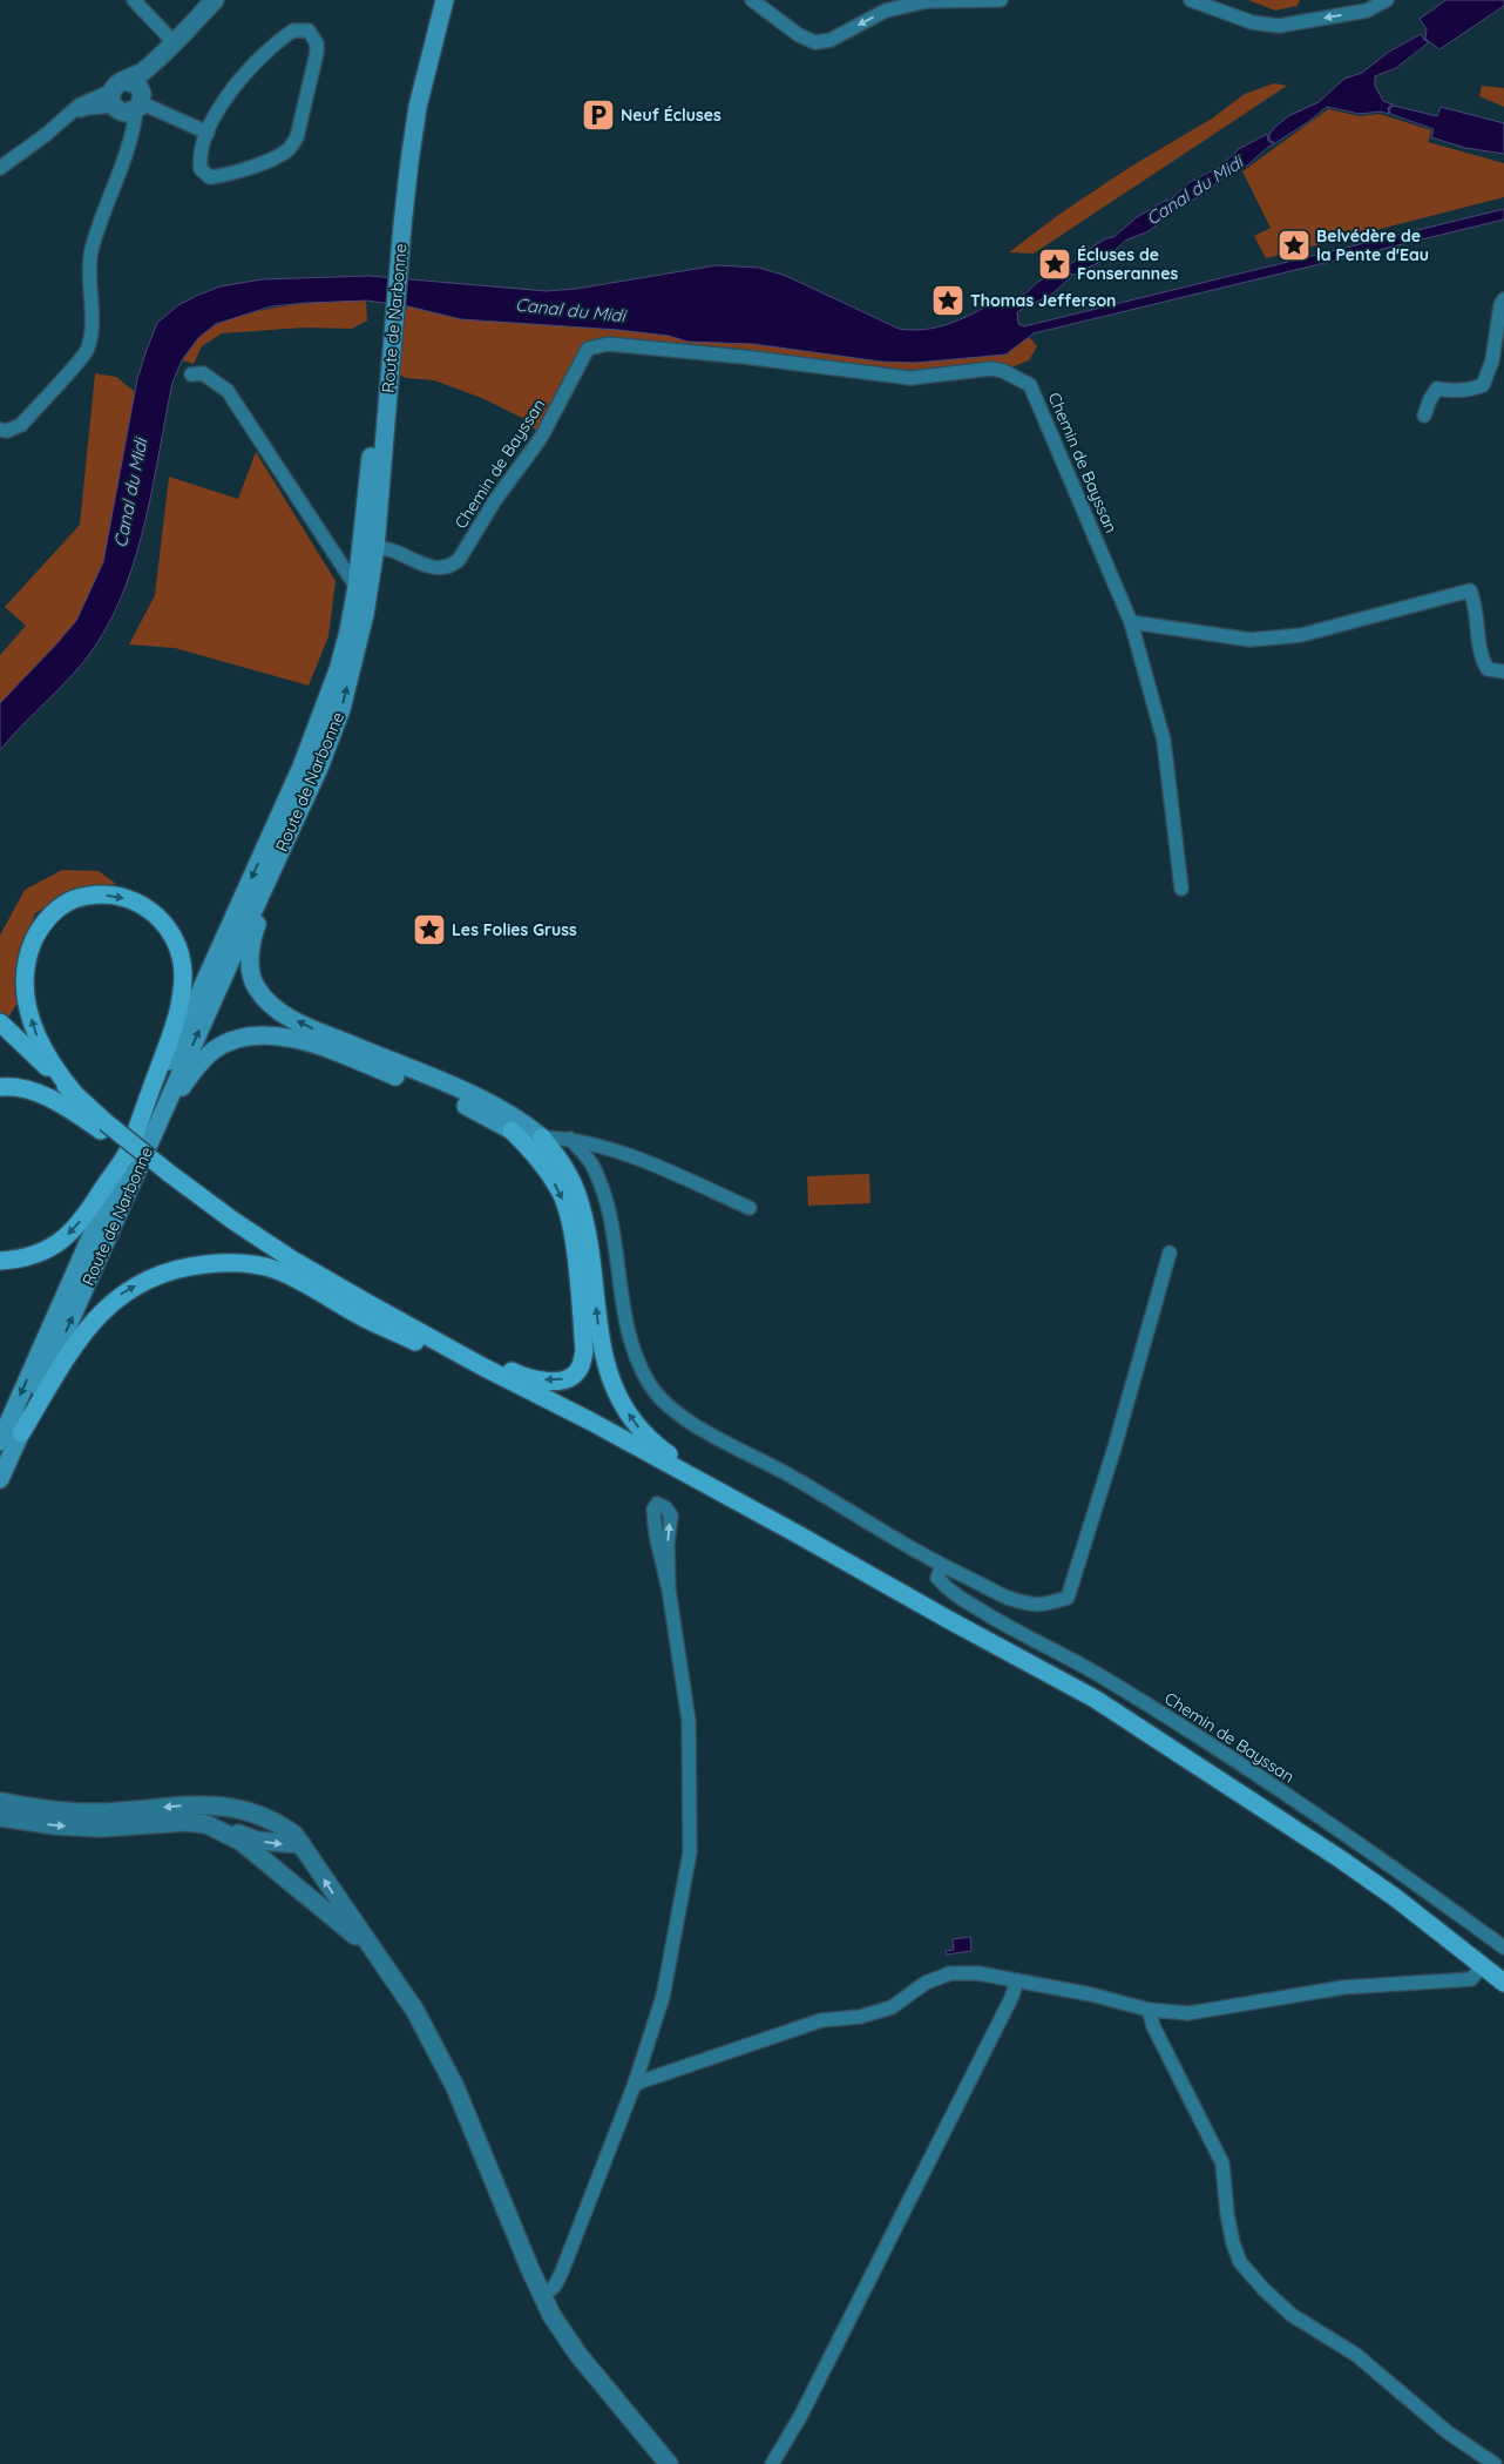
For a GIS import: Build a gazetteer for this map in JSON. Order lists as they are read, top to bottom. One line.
{"streets":{"main road":["Route de Narbonne"],"street":["Chemin de Bayssan"]},"crossings":[["Route de Narbonne","Chemin de Bayssan"]],"water":["Canal du Midi"],"places":{"parking":["Neuf Écluses"],"place":["Belvédère de la Pente d'Eau","Écluses de Fonserannes","Thomas Jefferson","Les Folies Gruss"]}}
